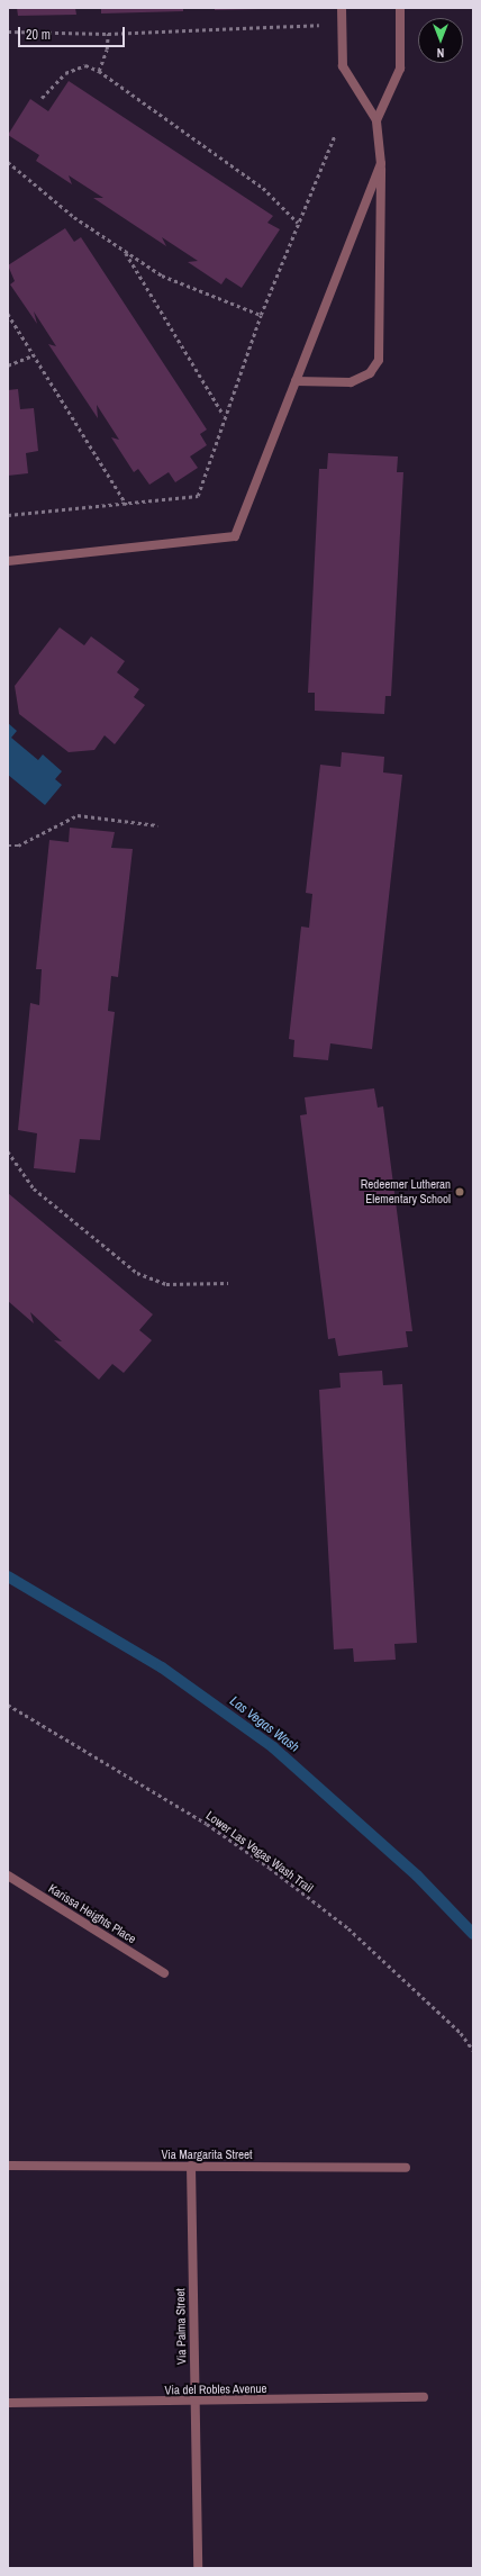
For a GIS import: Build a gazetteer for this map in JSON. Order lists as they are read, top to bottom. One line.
{"streets":{"street":["Karissa Heights Place","Via Margarita Street","Via Palma Street","Via del Robles Avenue"],"path":["Lower Las Vegas Wash Trail"]},"crossings":[["Via Margarita Street","Via Palma Street"],["Via Palma Street","Via del Robles Avenue"]],"water":["Las Vegas Wash"],"places":["Redeemer Lutheran Elementary School"],"scale_bar":"20 m","north":"bottom"}
